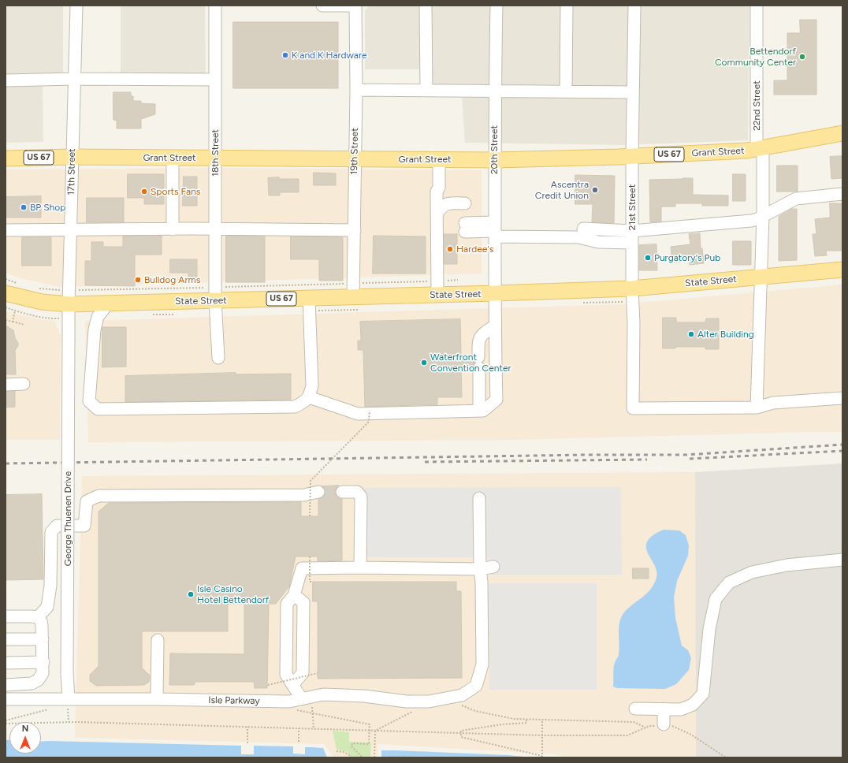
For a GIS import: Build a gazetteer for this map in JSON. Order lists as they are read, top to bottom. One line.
{"streets":{"main road":["Grant Street","US 67","State Street"],"street":["22nd Street","20th Street","19th Street","18th Street","17th Street","21st Street","George Thuenen Drive","Isle Parkway"]},"crossings":[["22nd Street","Grant Street"],["22nd Street","21st Street"],["22nd Street","State Street"],["20th Street","Grant Street"],["20th Street","State Street"],["19th Street","Grant Street"],["19th Street","State Street"],["Grant Street","18th Street"],["Grant Street","17th Street"],["Grant Street","21st Street"],["18th Street","State Street"],["US 67","17th Street"],["US 67","State Street"],["17th Street","State Street"],["17th Street","George Thuenen Drive"],["21st Street","State Street"],["George Thuenen Drive","Isle Parkway"]],"places":["K and K Hardware","Bettendorf Community Center","Ascentra Credit Union","Sports Fans","BP Shop","Hardee's","Purgatory's Pub","Bulldog Arms","Alter Building","Waterfront Convention Center","Isle Casino Hotel Bettendorf"],"north":"top"}
